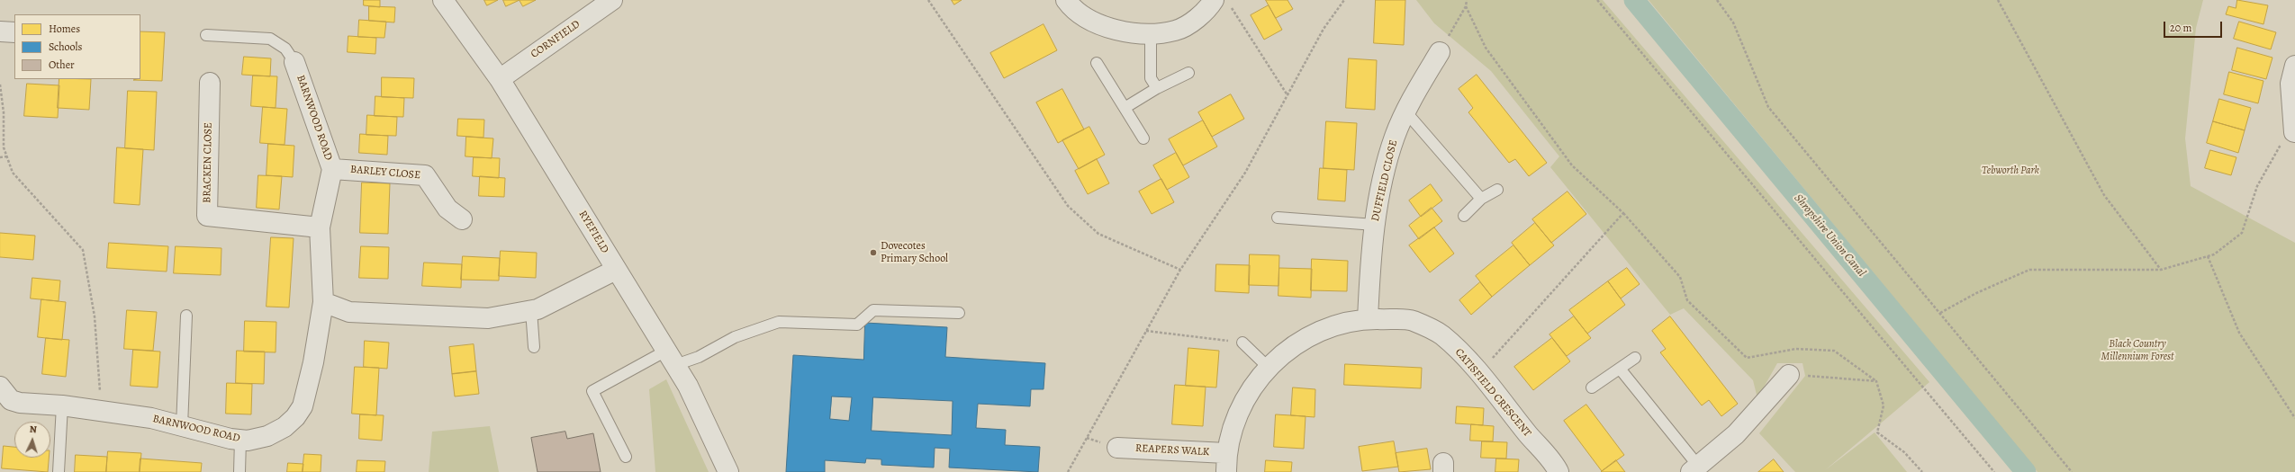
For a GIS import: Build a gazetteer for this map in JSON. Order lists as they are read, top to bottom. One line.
{"streets":{"street":["CORNFIELD","BARNWOOD ROAD","BRACKEN CLOSE","BARLEY CLOSE","DUFFIELD CLOSE","RYEFIELD","CATISFIELD CRESCENT","REAPERS WALK"]},"crossings":[["CORNFIELD","RYEFIELD"],["BARNWOOD ROAD","BRACKEN CLOSE"],["BARNWOOD ROAD","BARLEY CLOSE"],["DUFFIELD CLOSE","CATISFIELD CRESCENT"],["CATISFIELD CRESCENT","REAPERS WALK"]],"water":["Shropshire Union Canal"],"parks":["Tebworth Park","Black Country Millennium Forest"],"places":["Dovecotes Primary School"],"legend":["Homes","Schools","Other"],"scale_bar":"20 m","north":"top"}
